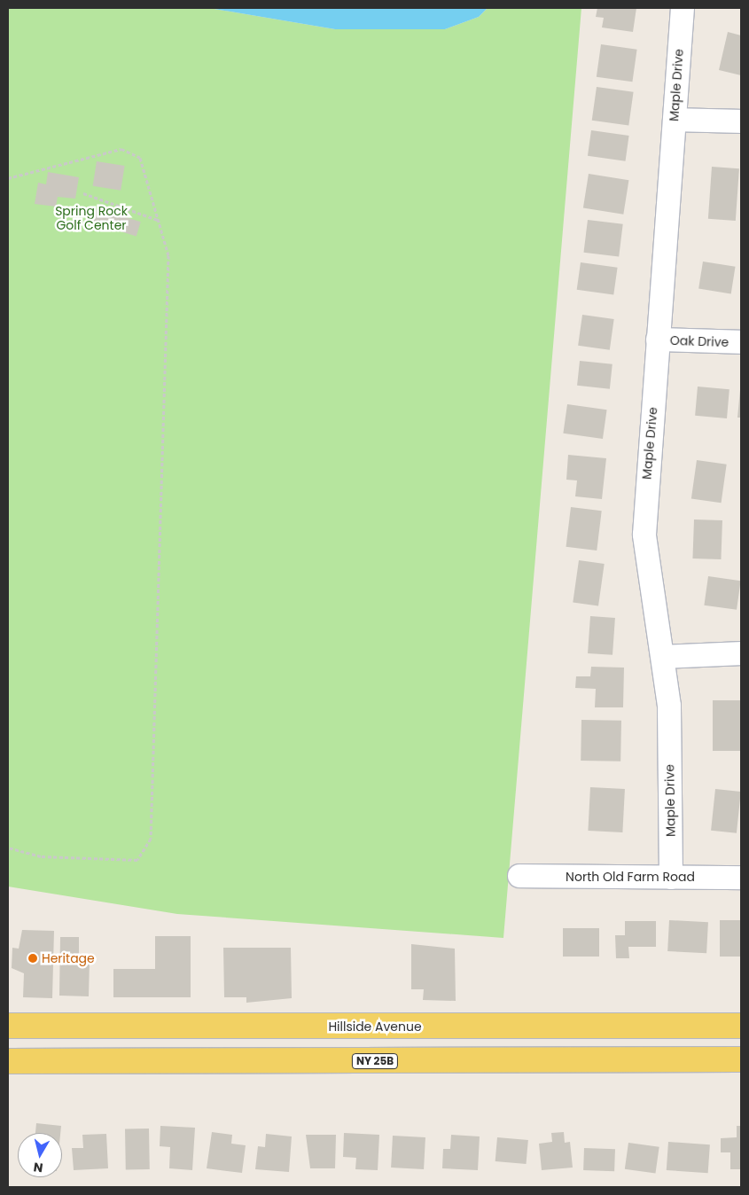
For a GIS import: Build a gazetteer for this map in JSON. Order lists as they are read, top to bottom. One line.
{"streets":{"main road":["Hillside Avenue","NY 25B"],"street":["Maple Drive","Oak Drive","North Old Farm Road"]},"crossings":[["Maple Drive","Oak Drive"],["Maple Drive","North Old Farm Road"]],"parks":["Spring Rock Golf Center"],"places":["Heritage"],"north":"bottom"}
